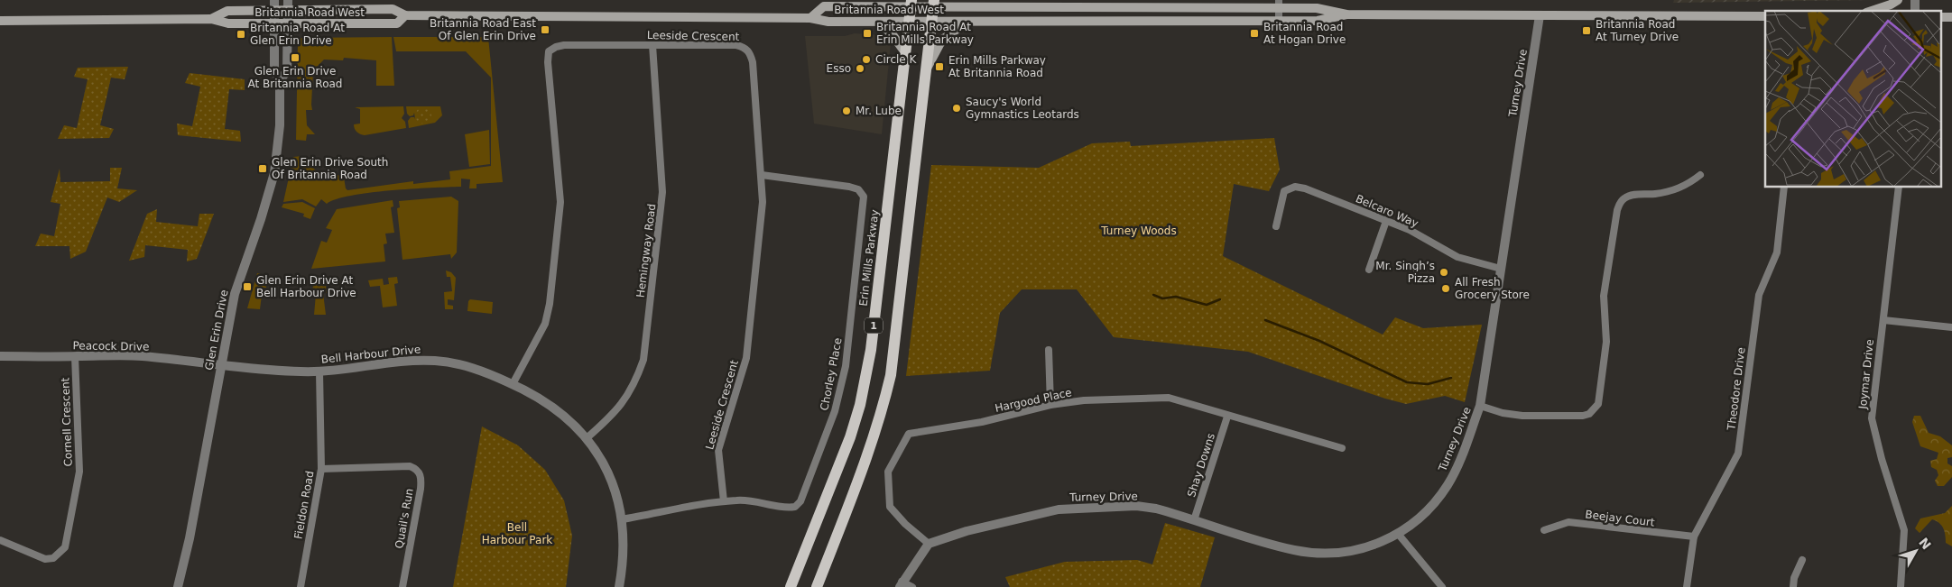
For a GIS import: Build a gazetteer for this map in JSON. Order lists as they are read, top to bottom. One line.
{"streets":{"main road":["Britannia Road West","Erin Mills Parkway","1"],"street":["Leeside Crescent","Turney Drive","Belcaro Way","Hemingway Road","Glen Erin Drive","Peacock Drive","Bell Harbour Drive","Chorley Place","Joymar Drive","Theodore Drive","Hargood Place","Cornell Crescent","Shay Downs","Fieldon Road","Quail's Run","Beejay Court"]},"crossings":[["Britannia Road West","Turney Drive"],["Britannia Road West","Erin Mills Parkway"],["Britannia Road West","1"],["Britannia Road West","Glen Erin Drive"],["Leeside Crescent","Hemingway Road"],["Leeside Crescent","Bell Harbour Drive"],["Leeside Crescent","Chorley Place"],["Turney Drive","Belcaro Way"],["Turney Drive","Hargood Place"],["Turney Drive","Shay Downs"],["Hemingway Road","Bell Harbour Drive"],["Glen Erin Drive","Peacock Drive"],["Glen Erin Drive","Bell Harbour Drive"],["Peacock Drive","Bell Harbour Drive"],["Peacock Drive","Cornell Crescent"],["Bell Harbour Drive","Chorley Place"],["Bell Harbour Drive","Fieldon Road"],["Theodore Drive","Beejay Court"],["Hargood Place","Shay Downs"],["Fieldon Road","Quail's Run"]],"parks":["Turney Woods","Bell Harbour Park"],"places":{"transit":["Britannia Road East Of Glen Erin Drive","Britannia Road At Turney Drive","Britannia Road At Erin Mills Parkway","Britannia Road At Hogan Drive","Britannia Road At Glen Erin Drive","Glen Erin Drive At Britannia Road","Erin Mills Parkway At Britannia Road","Glen Erin Drive South Of Britannia Road","Glen Erin Drive At Bell Harbour Drive"],"other":["Circle K","Esso","Saucy's World Gymnastics Leotards","Mr. Lube","Mr. Singh’s Pizza","All Fresh Grocery Store"]},"north":"top right"}
